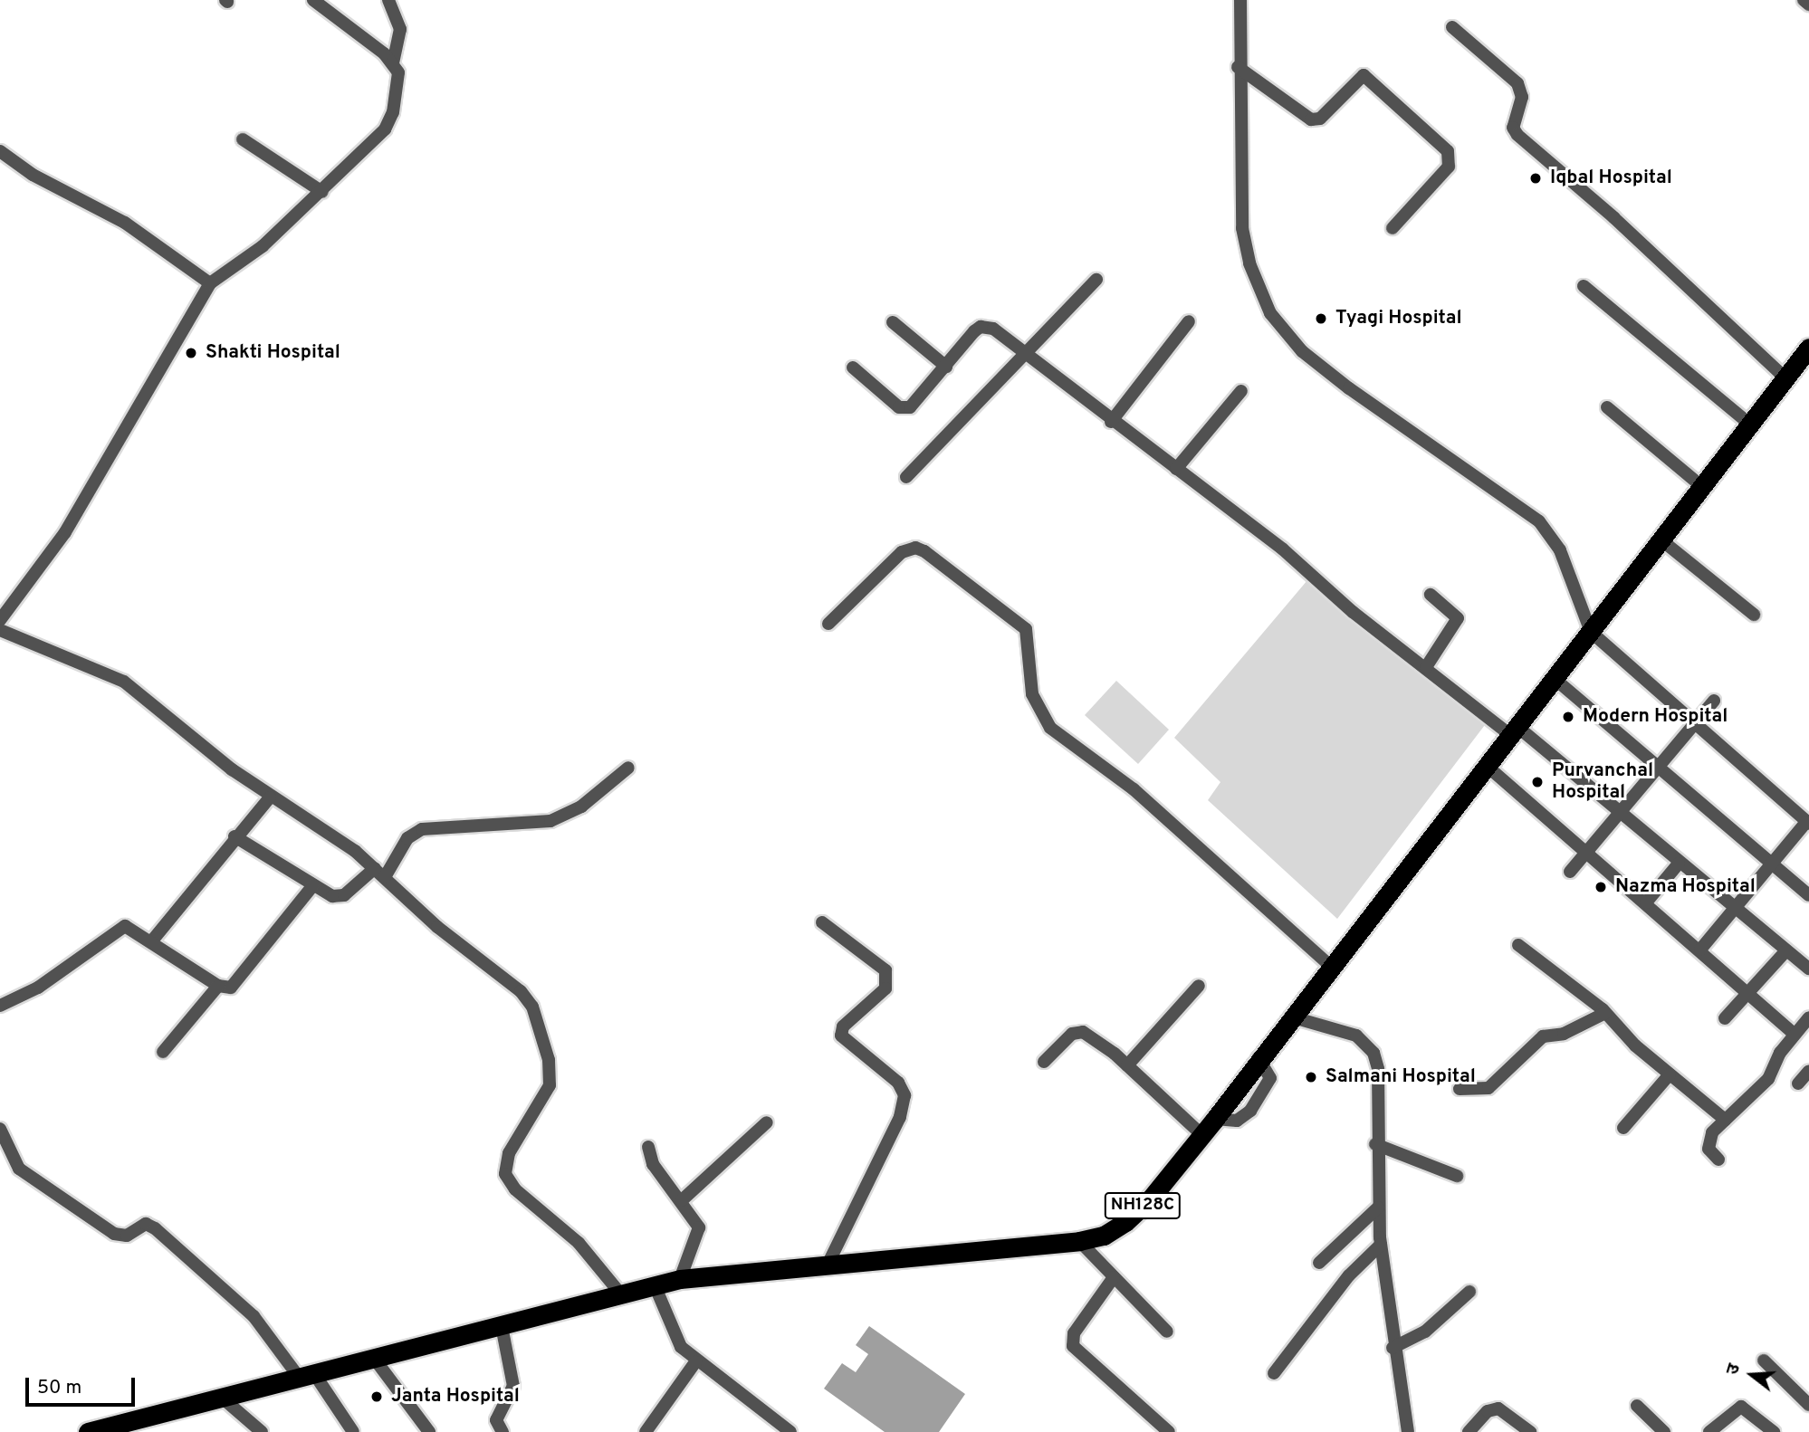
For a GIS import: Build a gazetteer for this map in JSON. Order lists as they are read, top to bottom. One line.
{"streets":{"highway":["NH128C"]},"places":["Iqbal Hospital","Tyagi Hospital","Shakti Hospital","Modern Hospital","Purvanchal Hospital","Nazma Hospital","Salmani Hospital","Janta Hospital"],"scale_bar":"50 m","north":"left"}
